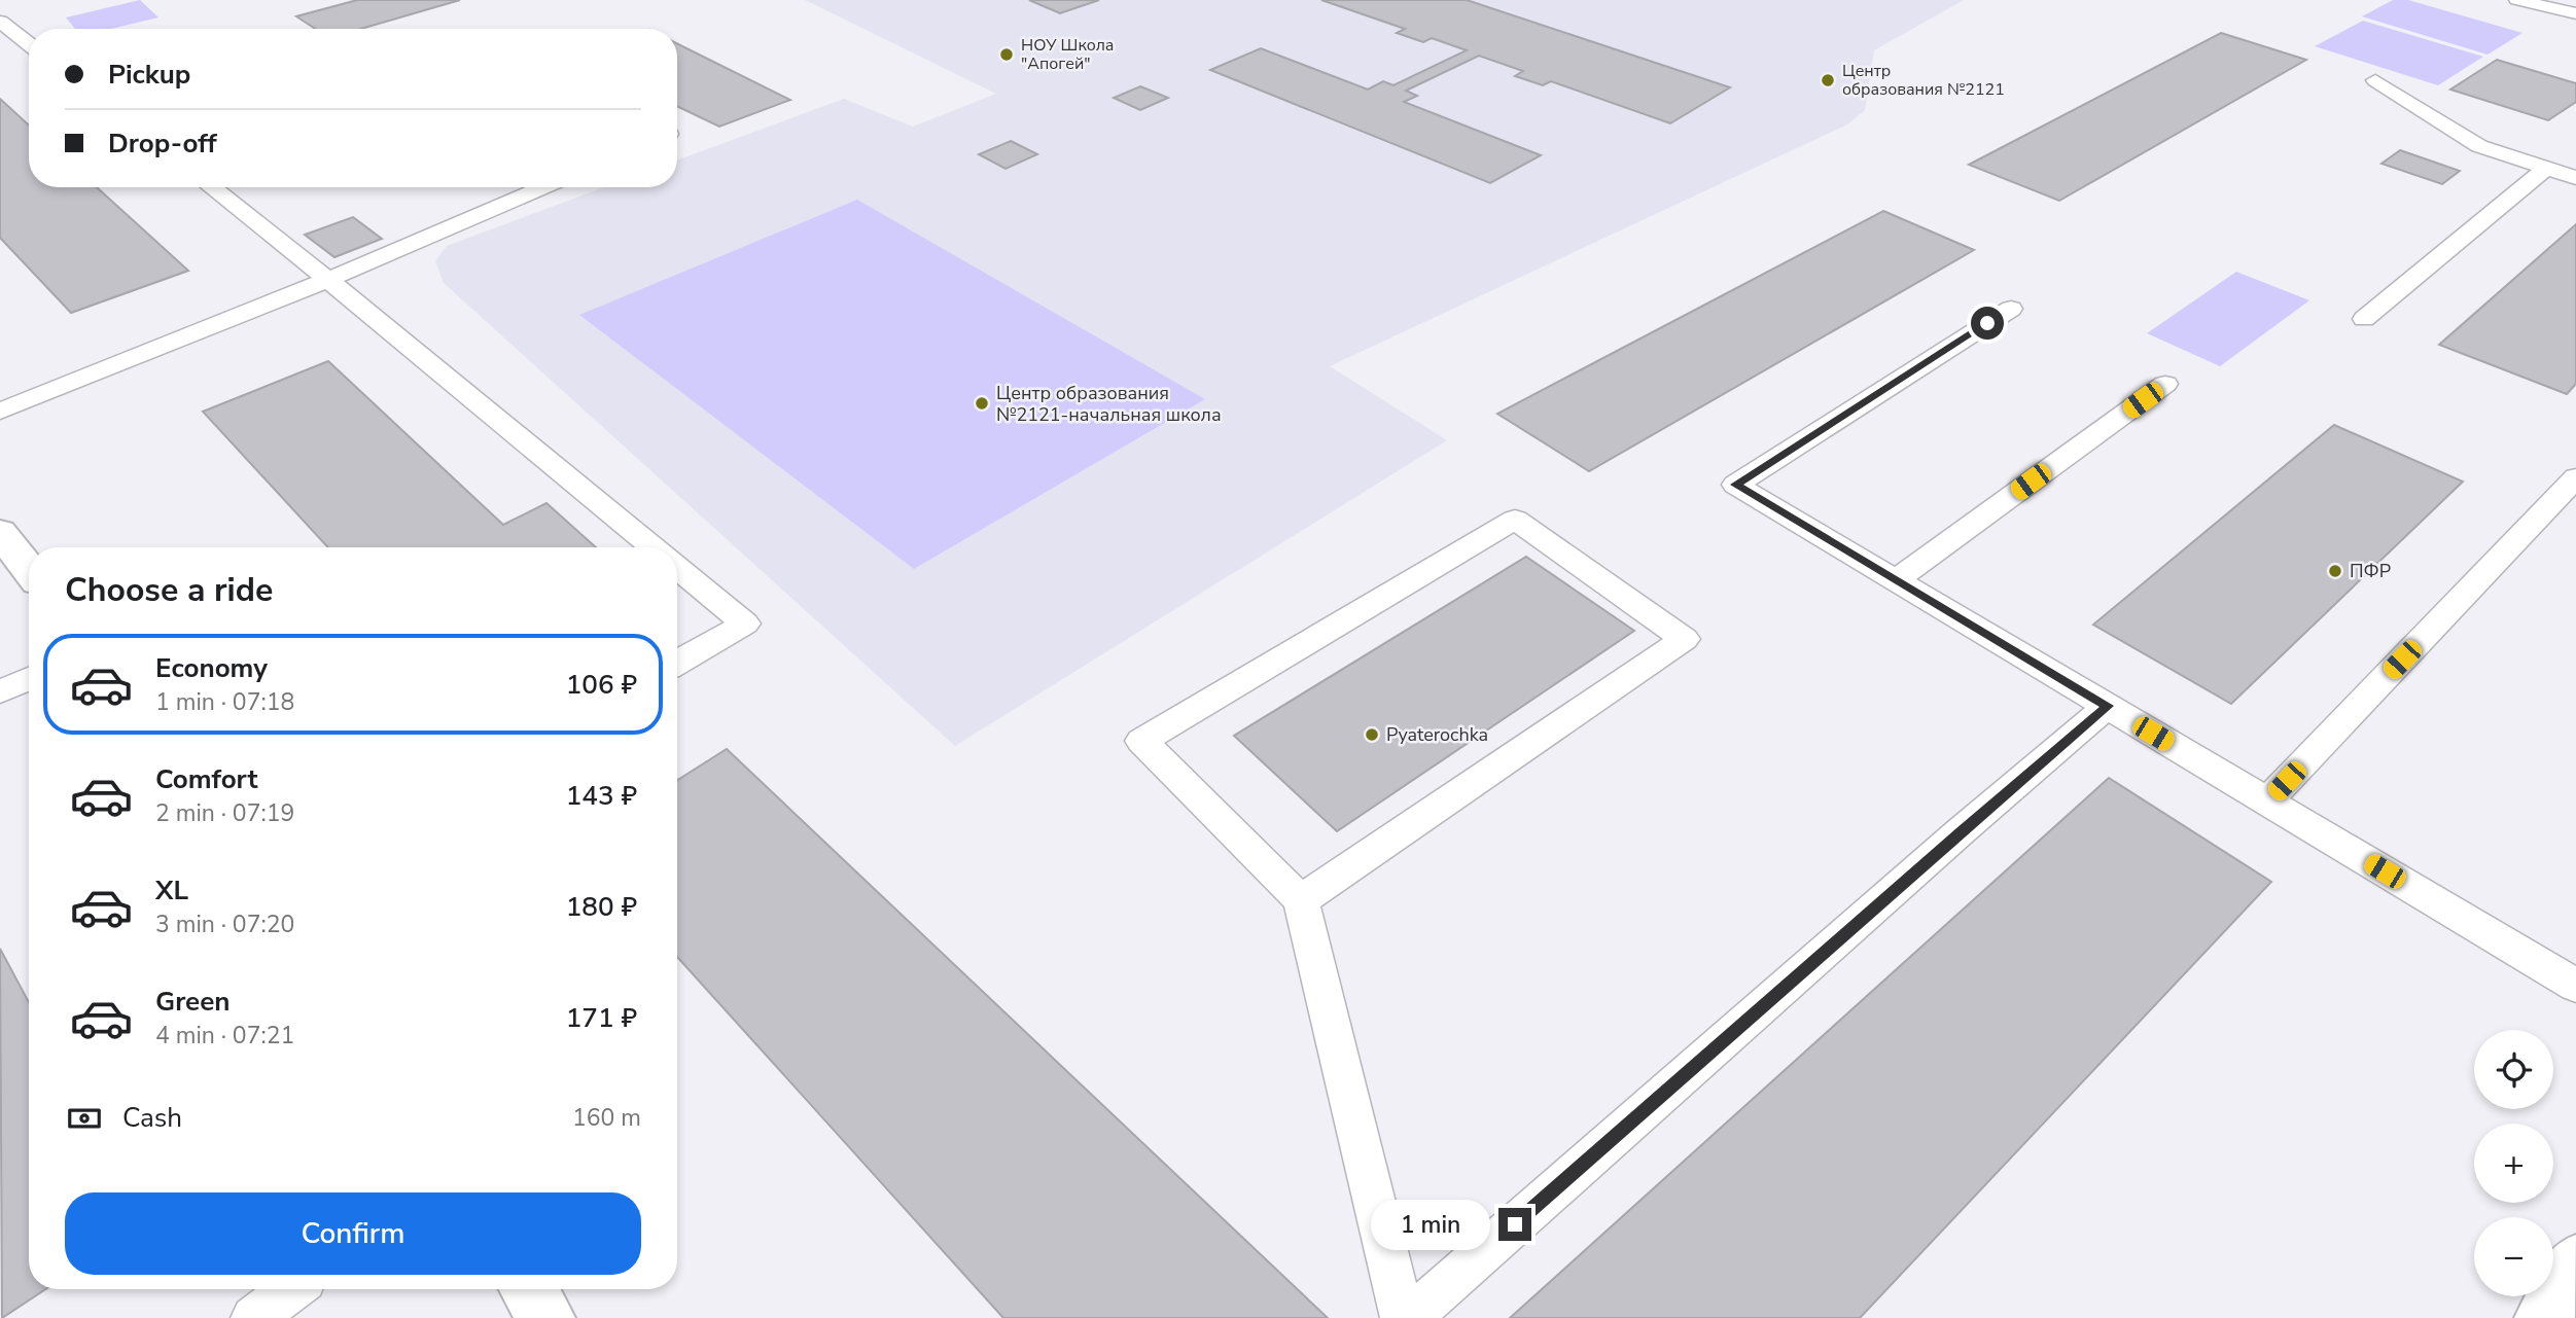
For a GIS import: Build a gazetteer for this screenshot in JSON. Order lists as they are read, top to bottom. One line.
{"places":["НОУ Школа \"Апогей\"","Центр образования №2121","Центр образования №2121-начальная школа","ПФР","Pyaterochka"],"page":{"banner":["Pickup","Drop-off"],"heading":"Choose a ride","list":[{"name":"Economy","note":"1 min · 07:18","value":"106 ₽"},{"name":"Comfort","note":"2 min · 07:19","value":"143 ₽"},{"name":"XL","note":"3 min · 07:20","value":"180 ₽"},{"name":"Green","note":"4 min · 07:21","value":"171 ₽"}],"map_buttons":["+","−"],"pay":["Cash","160 m"],"buttons":"Confirm","bubble":"1 min"}}
